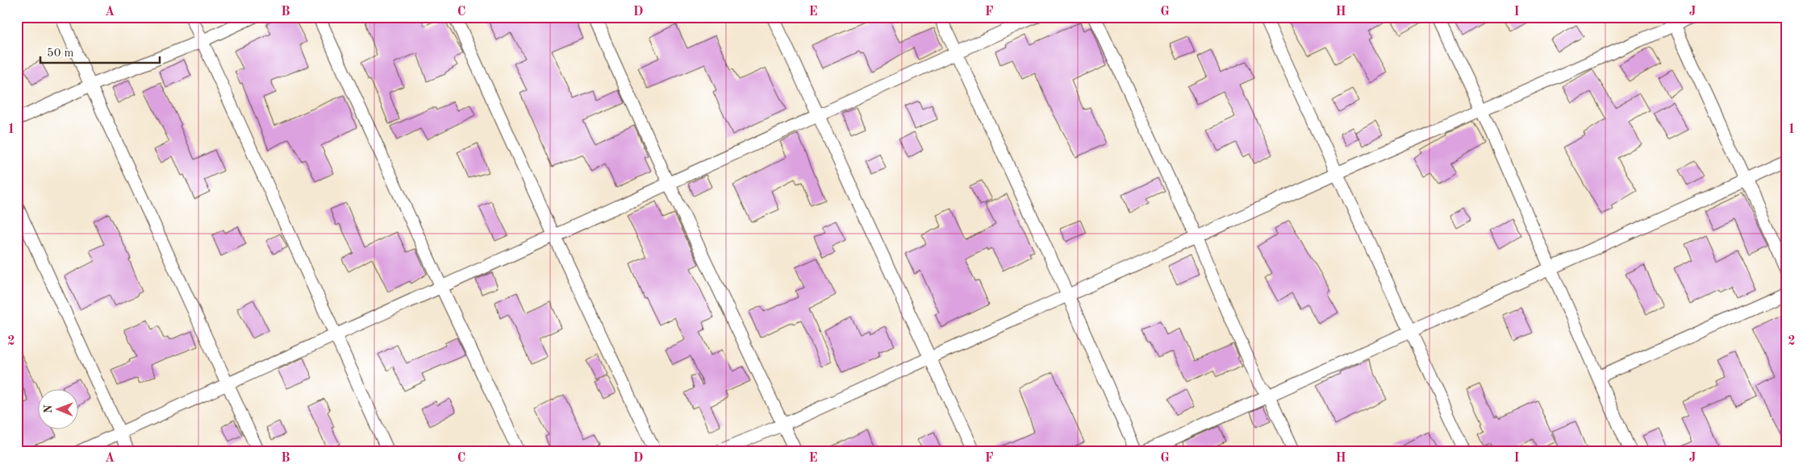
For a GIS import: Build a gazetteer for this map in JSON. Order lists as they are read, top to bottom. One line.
{"scale_bar":"50 m","north":"left","grid":{"columns":["A","B","C","D","E","F","G","H","I","J"],"rows":["1","2"]}}
